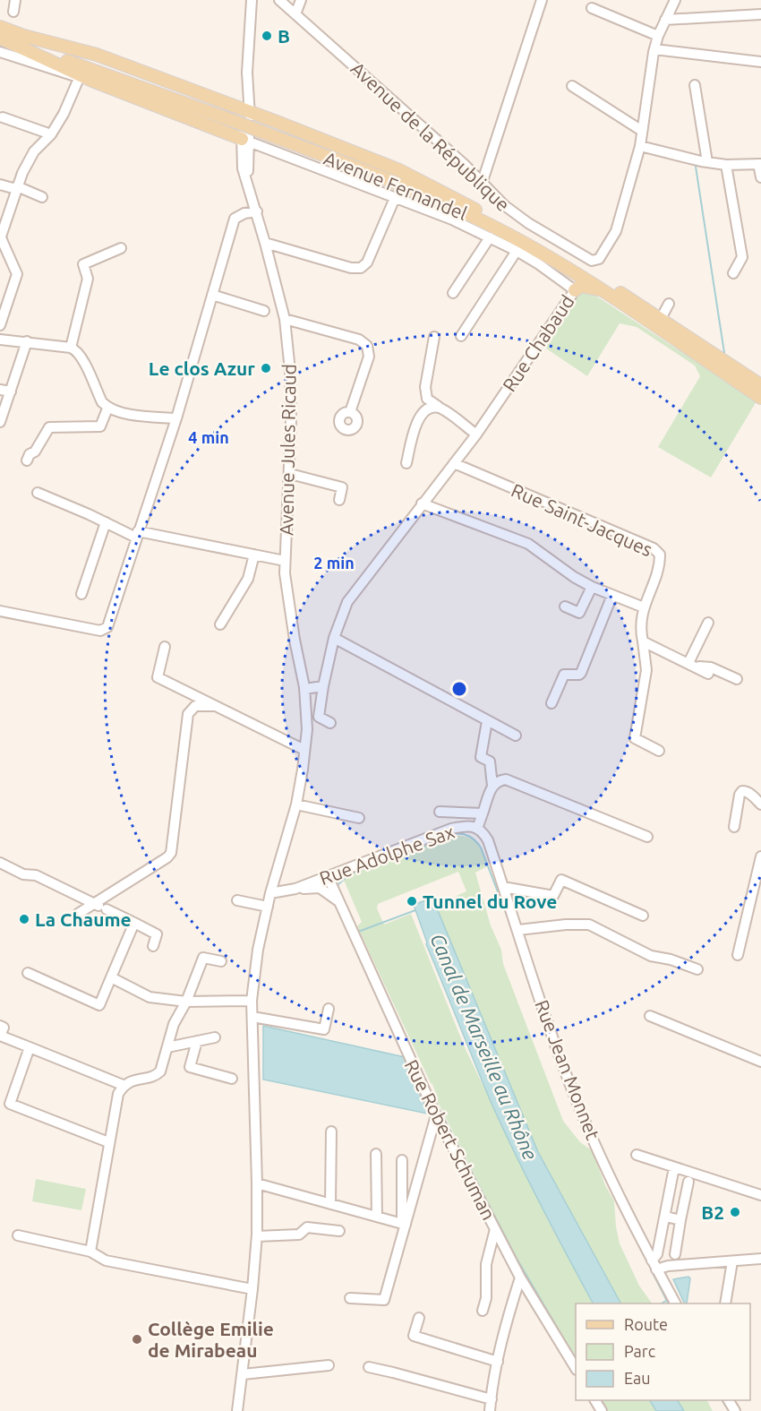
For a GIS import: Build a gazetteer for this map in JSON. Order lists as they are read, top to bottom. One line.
{"streets":{"main road":["Avenue Fernandel"],"street":["Avenue de la République","Rue Chabaud","Avenue Jules Ricaud","Rue Saint-Jacques","Rue Adolphe Sax","Rue Jean Monnet","Rue Robert Schuman"]},"crossings":[["Avenue Fernandel","Rue Chabaud"],["Avenue Fernandel","Avenue Jules Ricaud"],["Rue Chabaud","Avenue Jules Ricaud"],["Rue Chabaud","Rue Saint-Jacques"],["Avenue Jules Ricaud","Rue Adolphe Sax"],["Rue Adolphe Sax","Rue Jean Monnet"],["Rue Adolphe Sax","Rue Robert Schuman"]],"water":["Canal de Marseille au Rhône"],"places":["B","Le clos Azur","Tunnel du Rove","La Chaume","B2","Collège Emilie de Mirabeau"],"legend":["Route","Parc","Eau"],"rings":["4 min","2 min"]}
